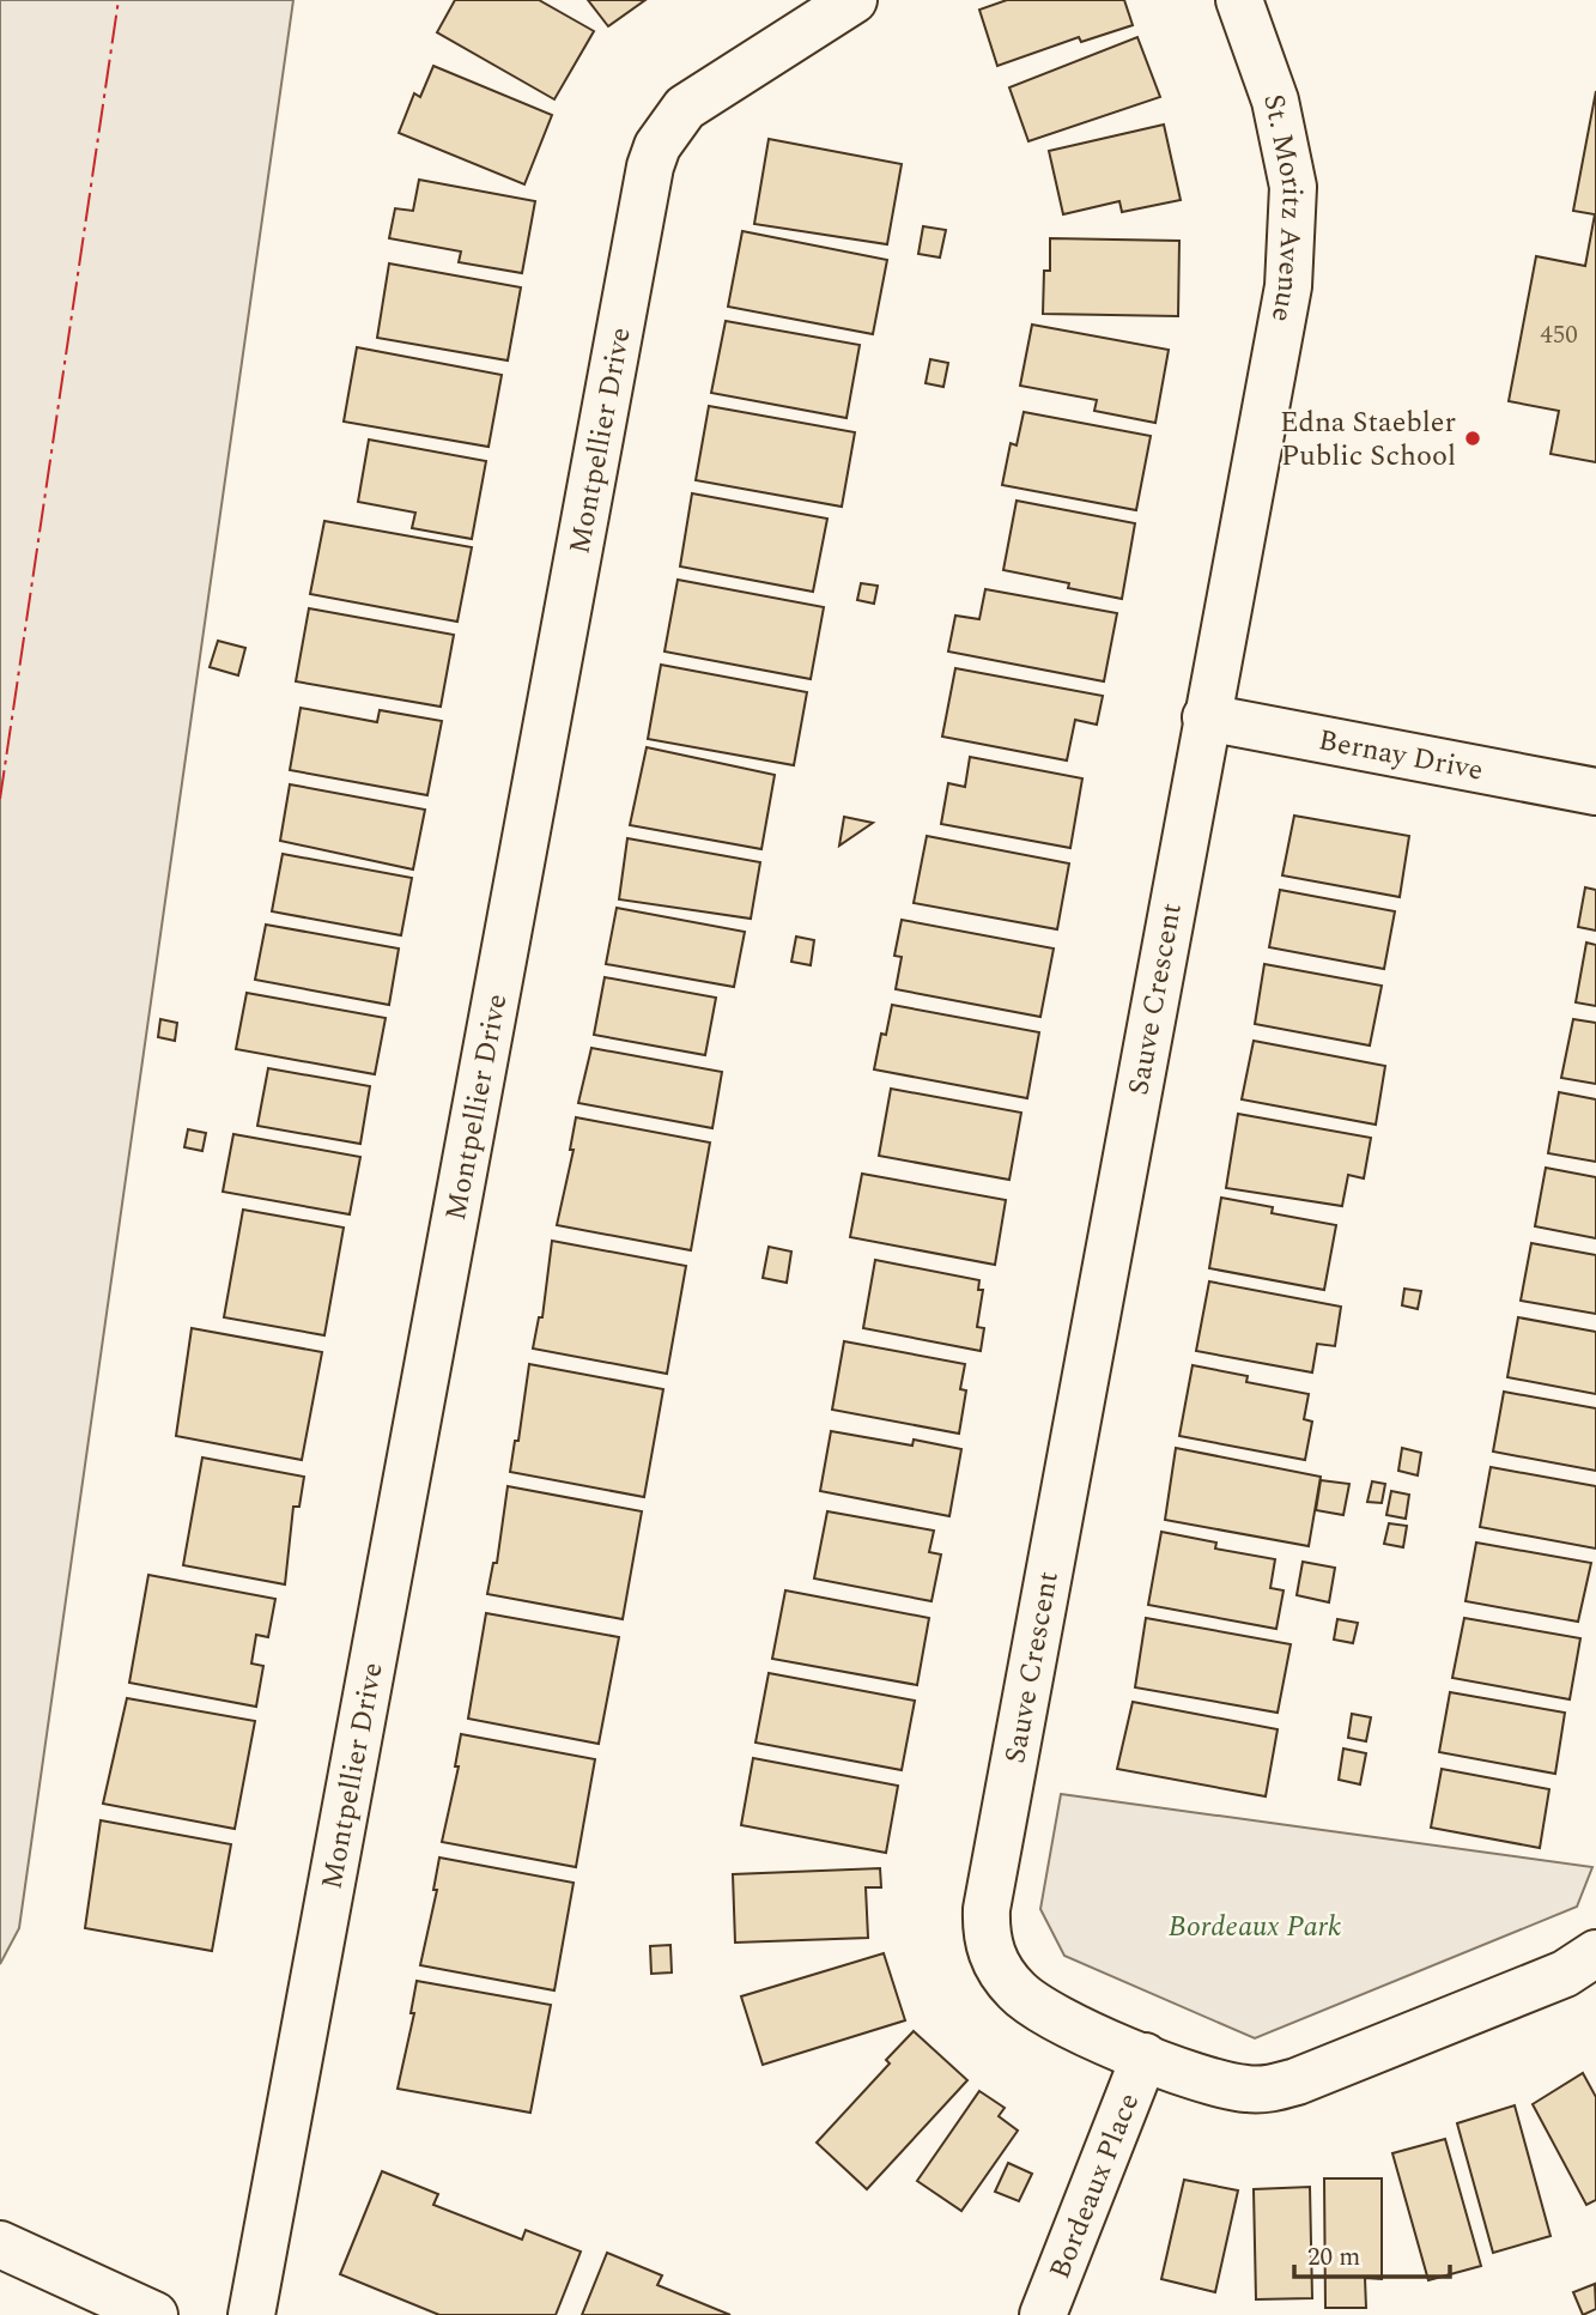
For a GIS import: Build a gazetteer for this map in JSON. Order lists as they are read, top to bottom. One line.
{"streets":{"street":["St. Moritz Avenue","Montpellier Drive","Bernay Drive","Sauve Crescent","Bordeaux Place"]},"crossings":[["St. Moritz Avenue","Bernay Drive"],["St. Moritz Avenue","Sauve Crescent"],["Bernay Drive","Sauve Crescent"],["Sauve Crescent","Bordeaux Place"]],"parks":["Bordeaux Park"],"places":["Edna Staebler Public School"],"house_numbers":["450"],"scale_bar":"20 m"}
